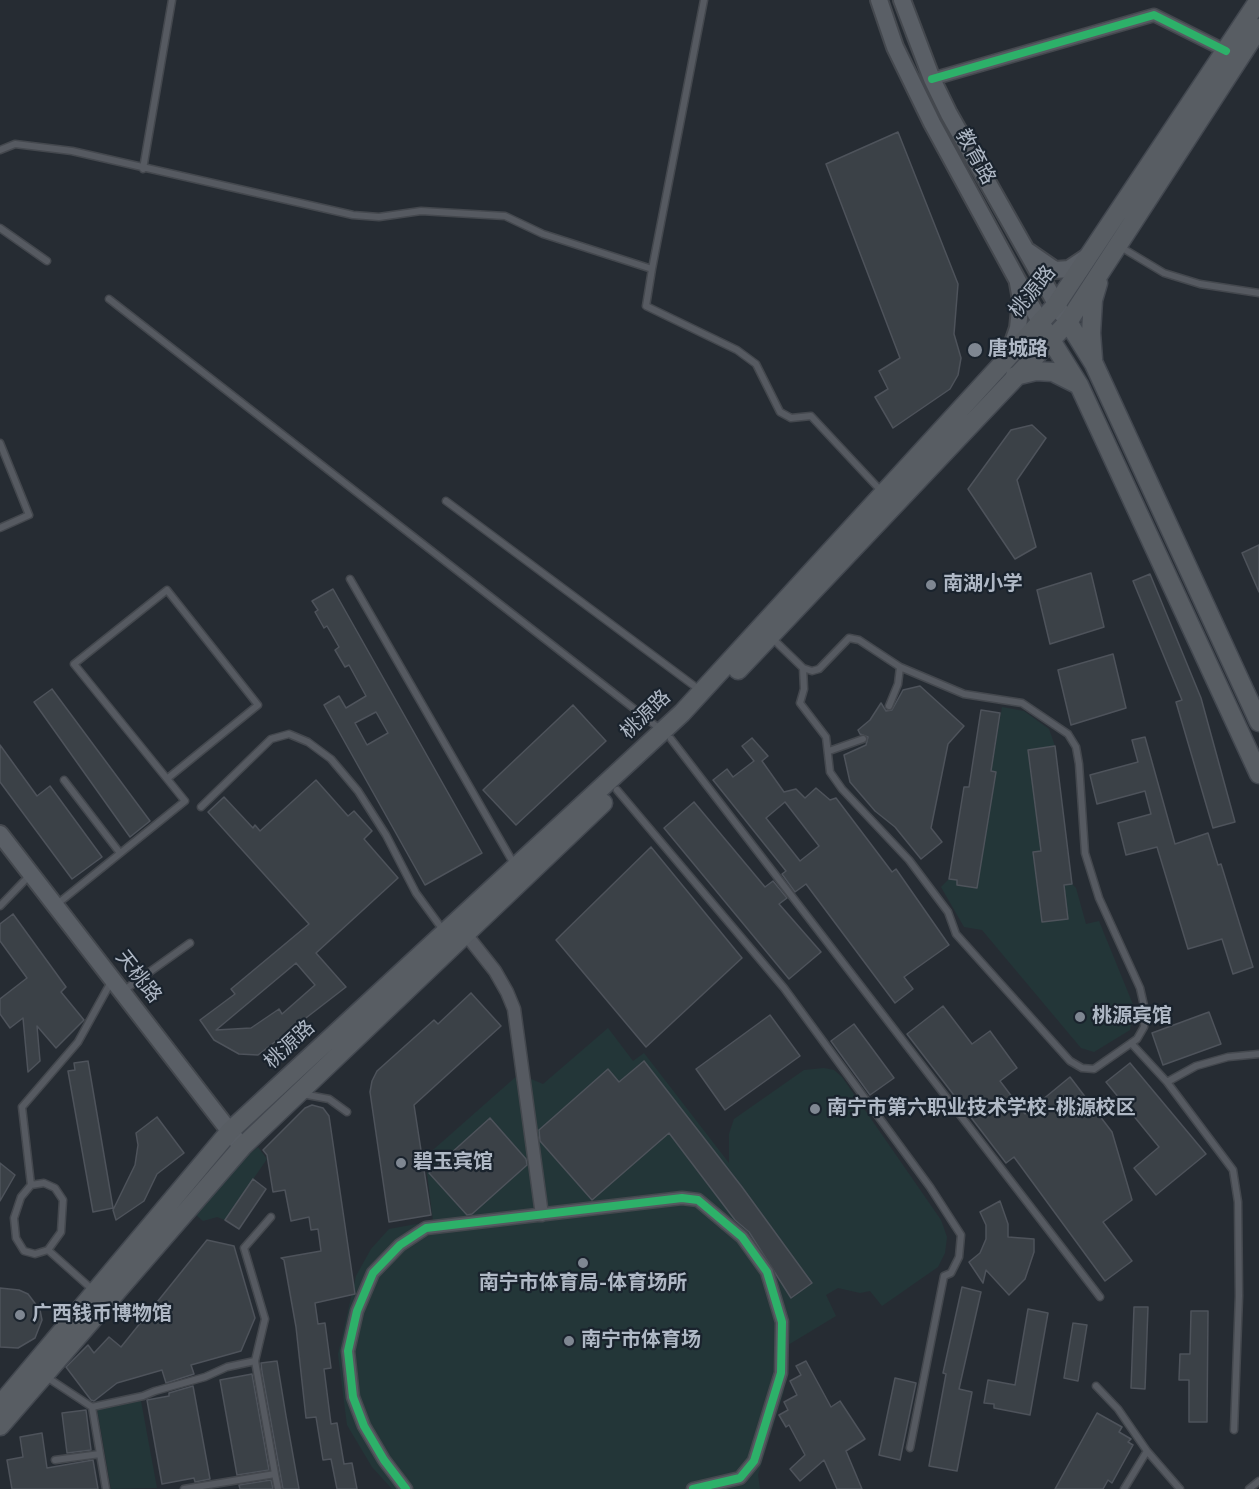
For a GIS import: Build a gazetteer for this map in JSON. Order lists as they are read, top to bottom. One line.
{"streets":{"main road":["教育路","桃源路","天桃路"]},"crossings":[["教育路","桃源路"],["桃源路","天桃路"]],"places":["唐城路","南湖小学","桃源宾馆","南宁市第六职业技术学校-桃源校区","碧玉宾馆","南宁市体育局-体育场所","广西钱币博物馆","南宁市体育场"]}
